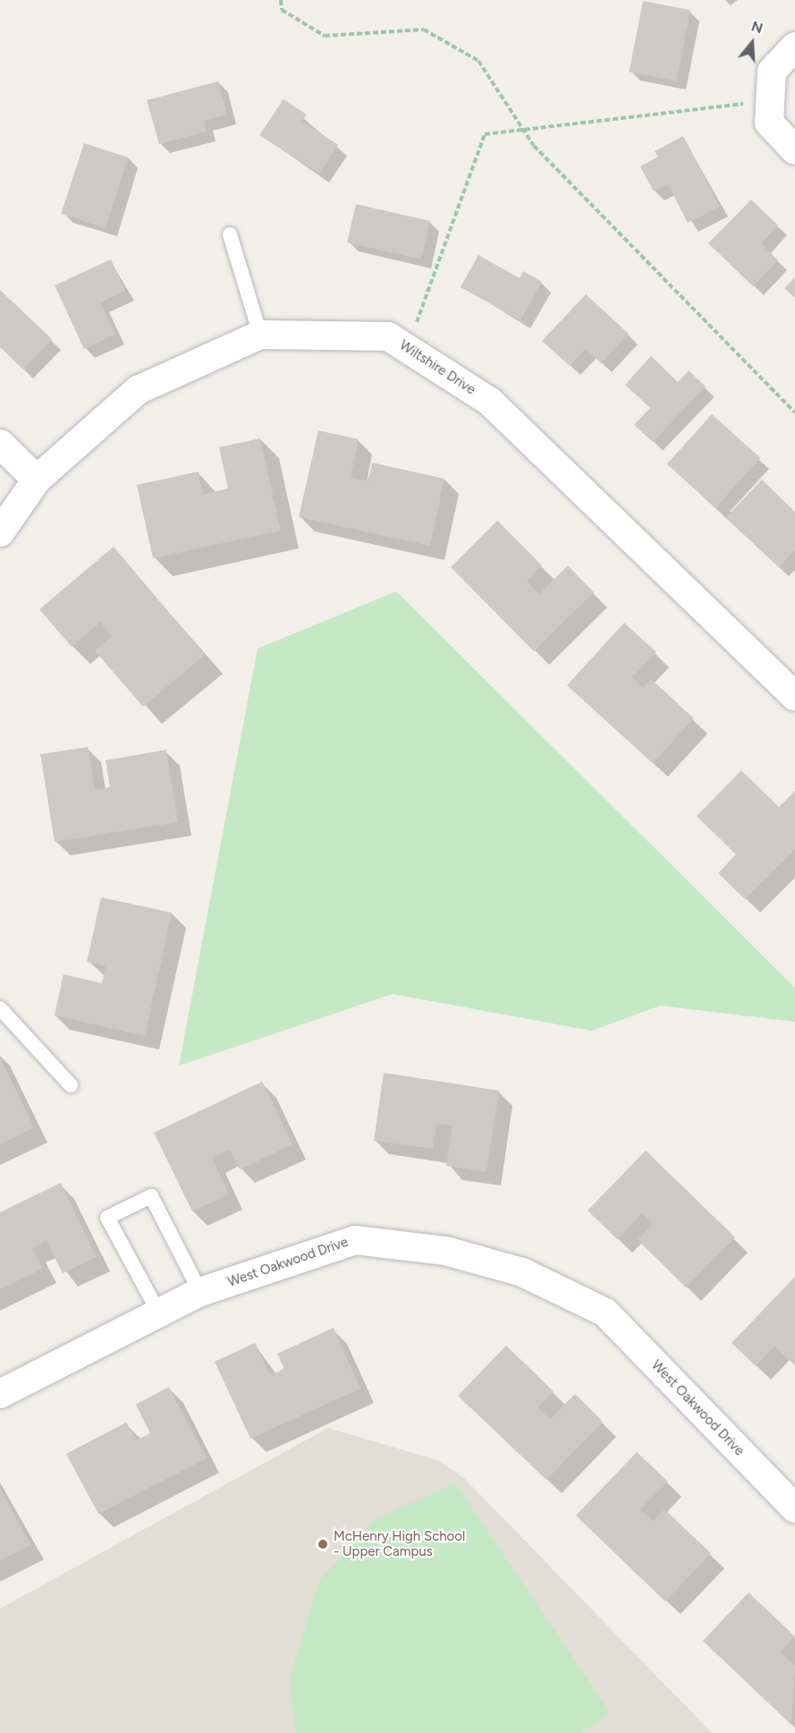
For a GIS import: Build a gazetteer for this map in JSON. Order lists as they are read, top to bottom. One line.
{"streets":{"street":["Wiltshire Drive","West Oakwood Drive"]},"places":["McHenry High School - Upper Campus"],"north":"top"}
